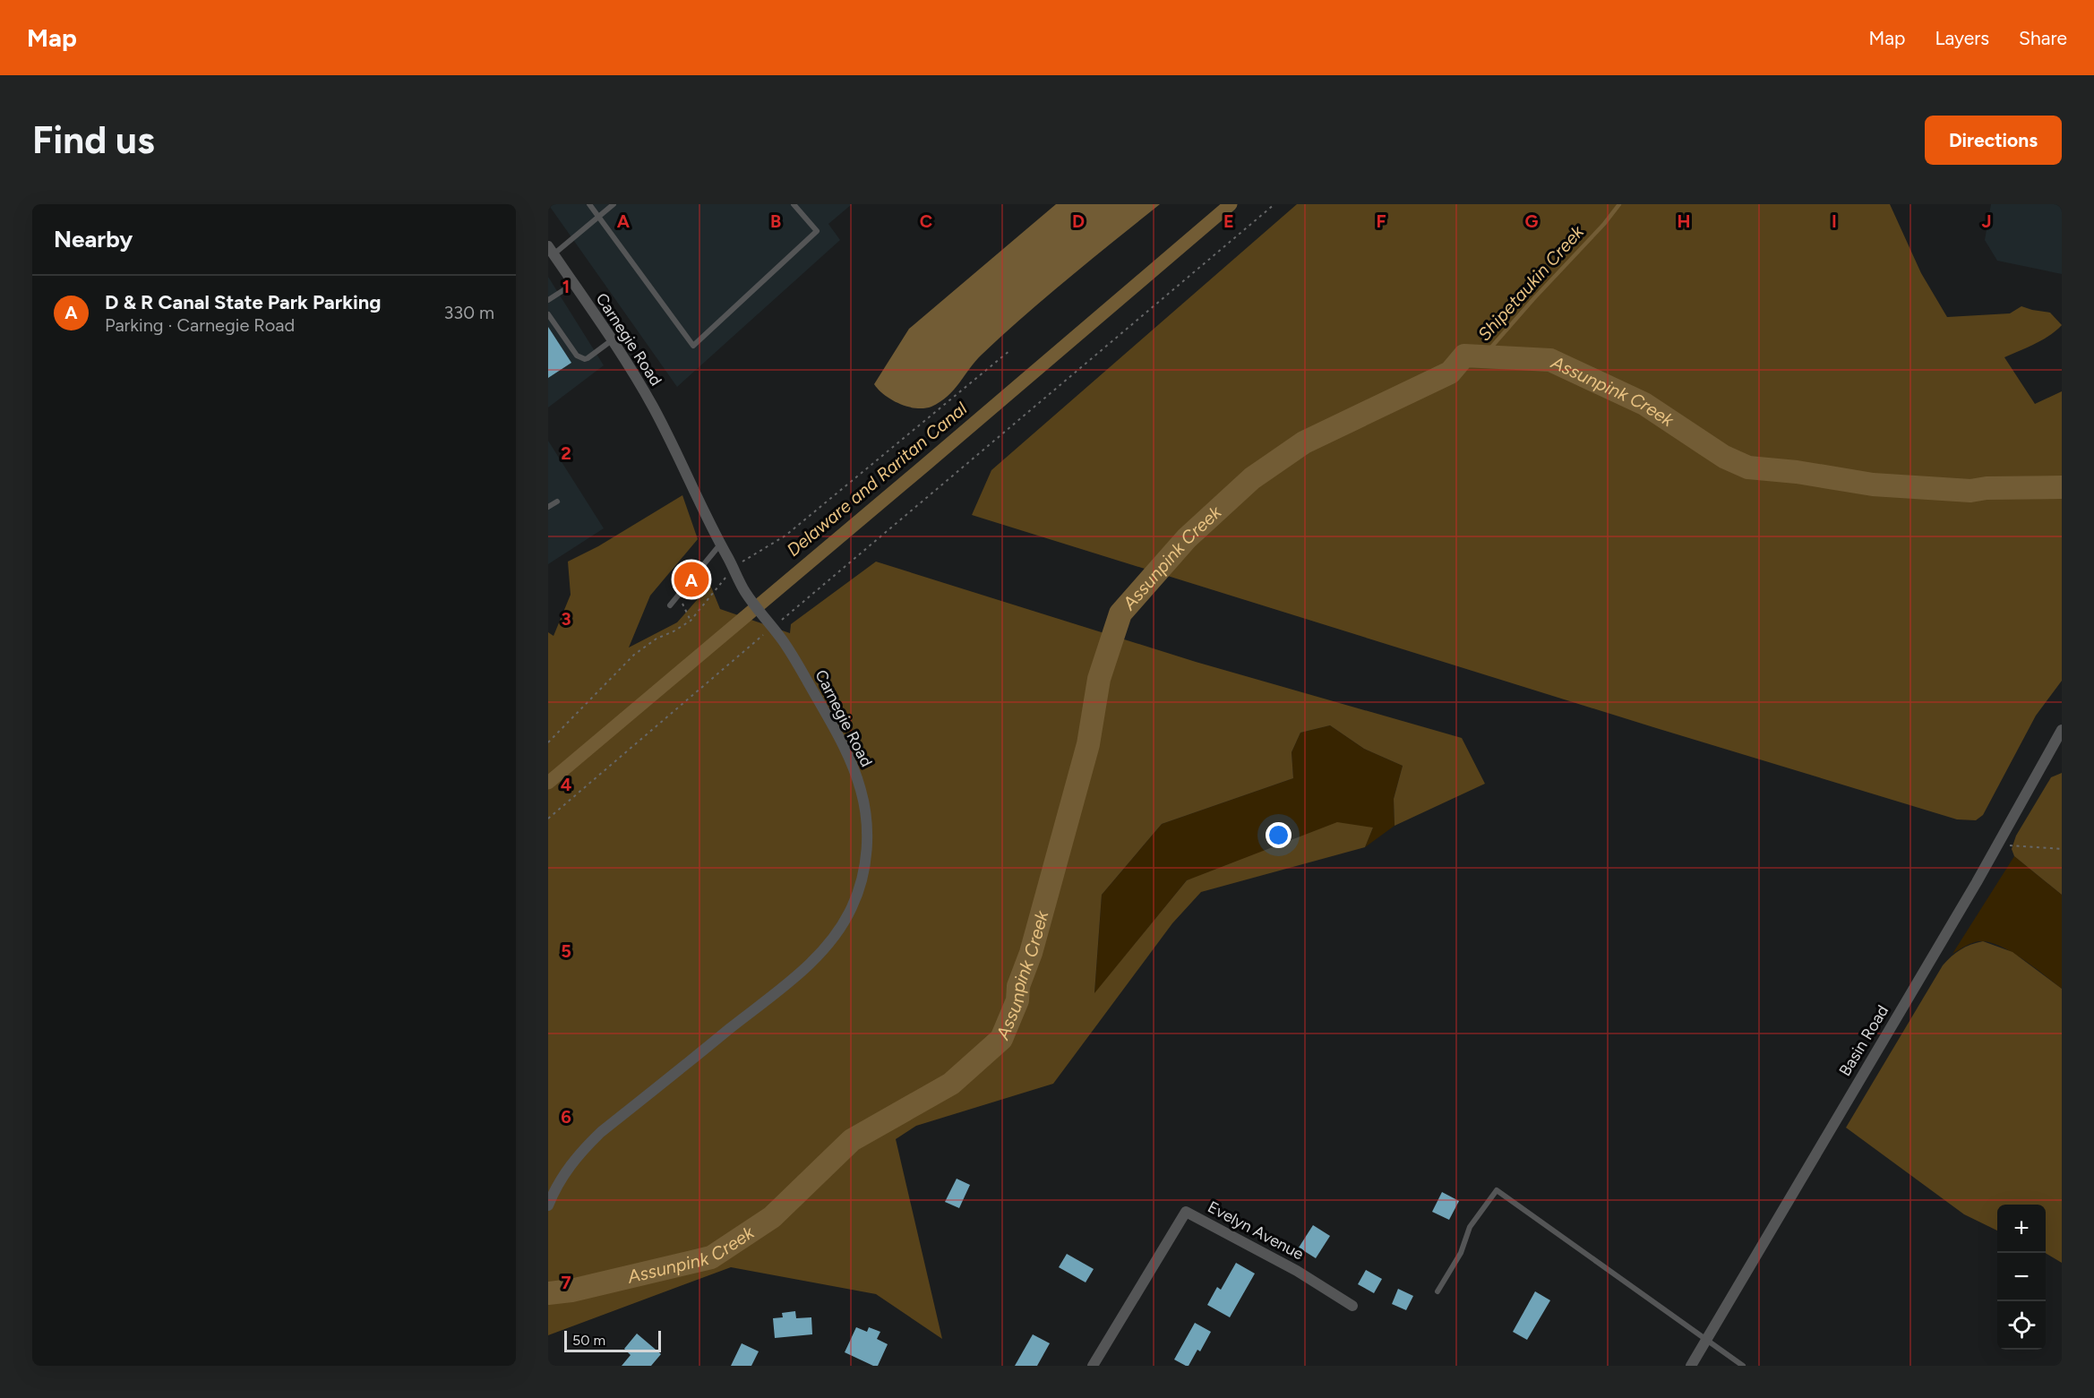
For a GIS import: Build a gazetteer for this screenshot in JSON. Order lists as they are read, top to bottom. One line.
{"streets":{"street":["Carnegie Road","Basin Road","Evelyn Avenue"]},"water":["Shipetaukin Creek","Assunpink Creek","Delaware and Raritan Canal"],"scale_bar":"50 m","page":{"header":"Map","nav":["Map","Layers","Share"],"buttons":"Directions","title":"Find us","heading":"Nearby","list":[{"mark":"A","name":"D & R Canal State Park Parking","note":"Parking · Carnegie Road","value":"330 m"}],"pins":"A","map_buttons":["+","−"],"scale":"50 m"},"grid":{"columns":["A","B","C","D","E","F","G","H","I","J"],"rows":["1","2","3","4","5","6","7"]}}
